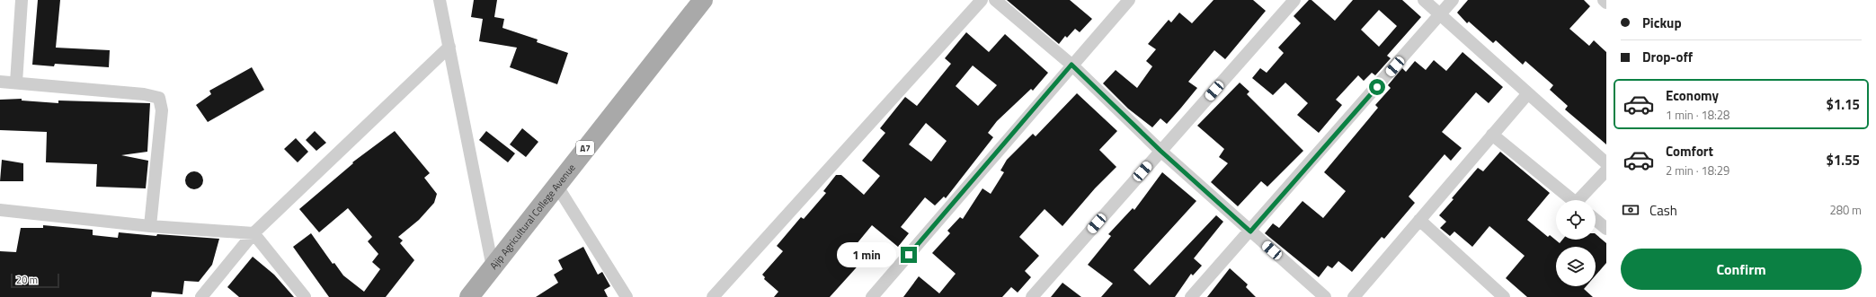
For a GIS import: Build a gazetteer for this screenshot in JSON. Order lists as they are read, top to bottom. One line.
{"streets":{"main road":["A7","Ajip Agricultural College Avenue"]},"scale_bar":"20 m","page":{"banner":["Pickup","Drop-off"],"list":[{"name":"Economy","note":"1 min · 18:28","value":"$1.15"},{"name":"Comfort","note":"2 min · 18:29","value":"$1.55"}],"pay":["Cash","280 m"],"buttons":"Confirm","bubble":"1 min","scale":"20 m"}}
